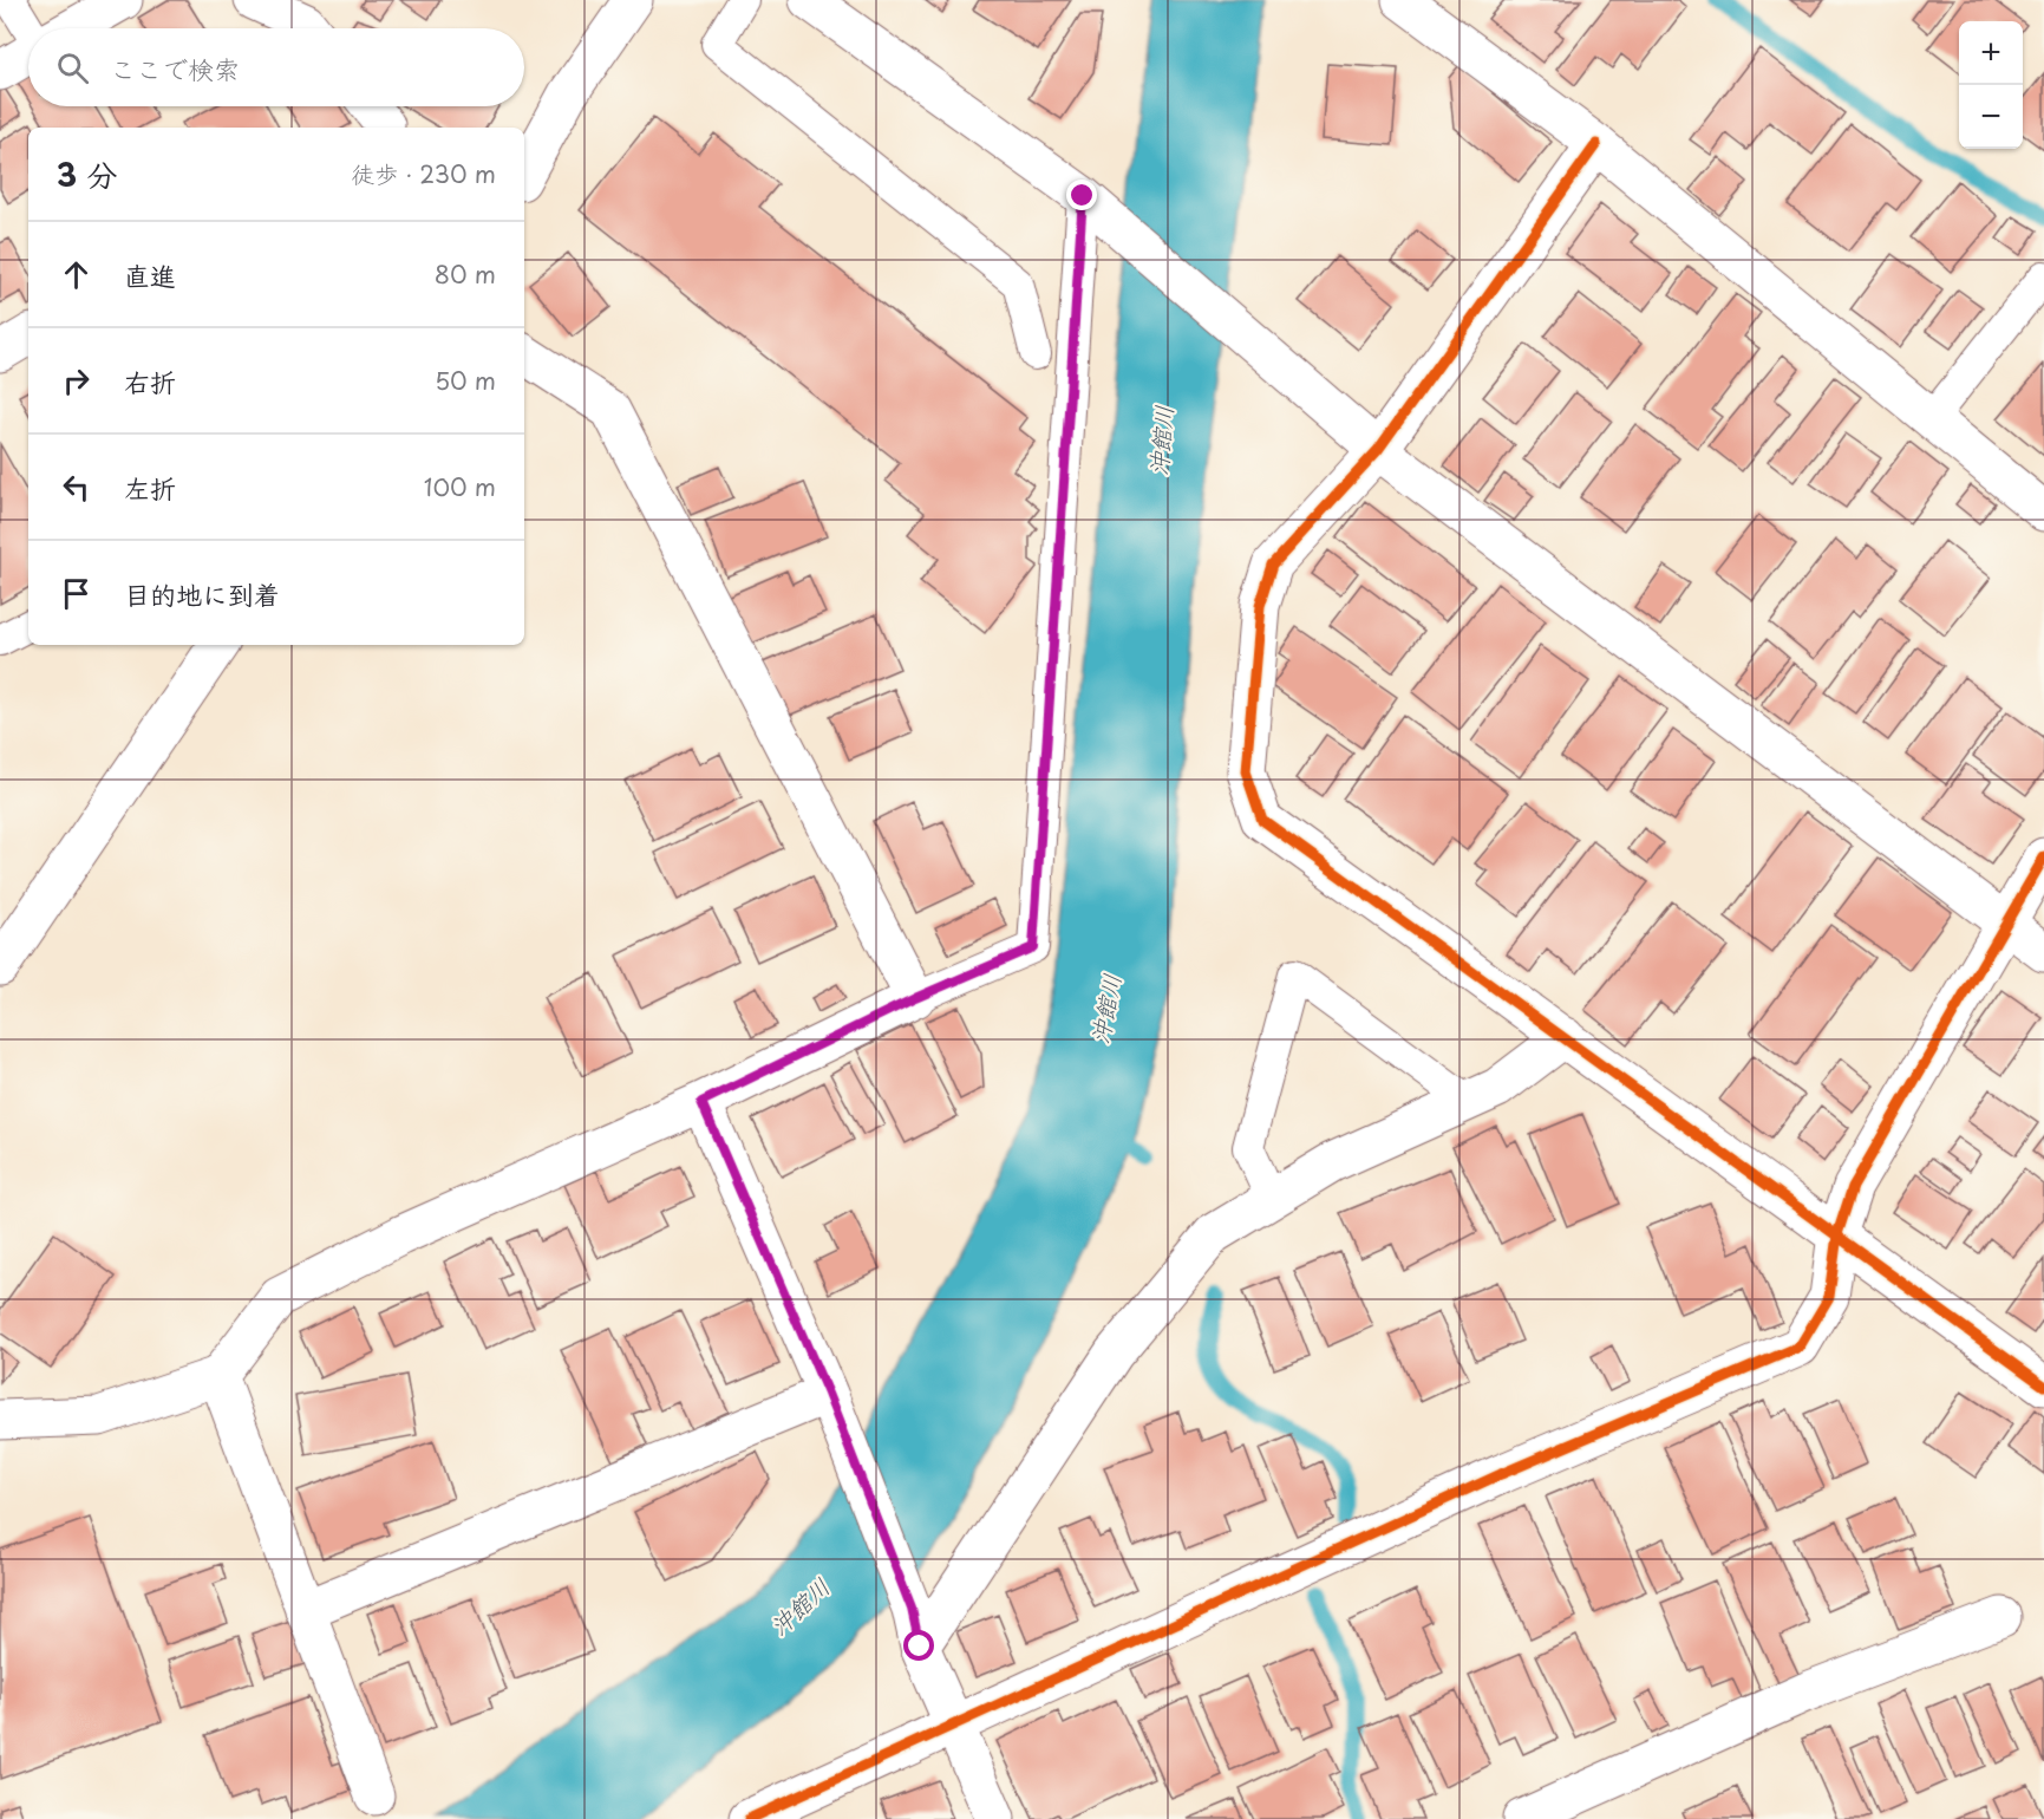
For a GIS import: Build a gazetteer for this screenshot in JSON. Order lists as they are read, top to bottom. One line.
{"water":["沖館川"],"page":{"map_buttons":["+","−"],"search":"ここで検索","heading":["3 分","徒歩 · 230 m"],"list":[["直進","80 m"],["右折","50 m"],["左折","100 m"],"目的地に到着"]}}
